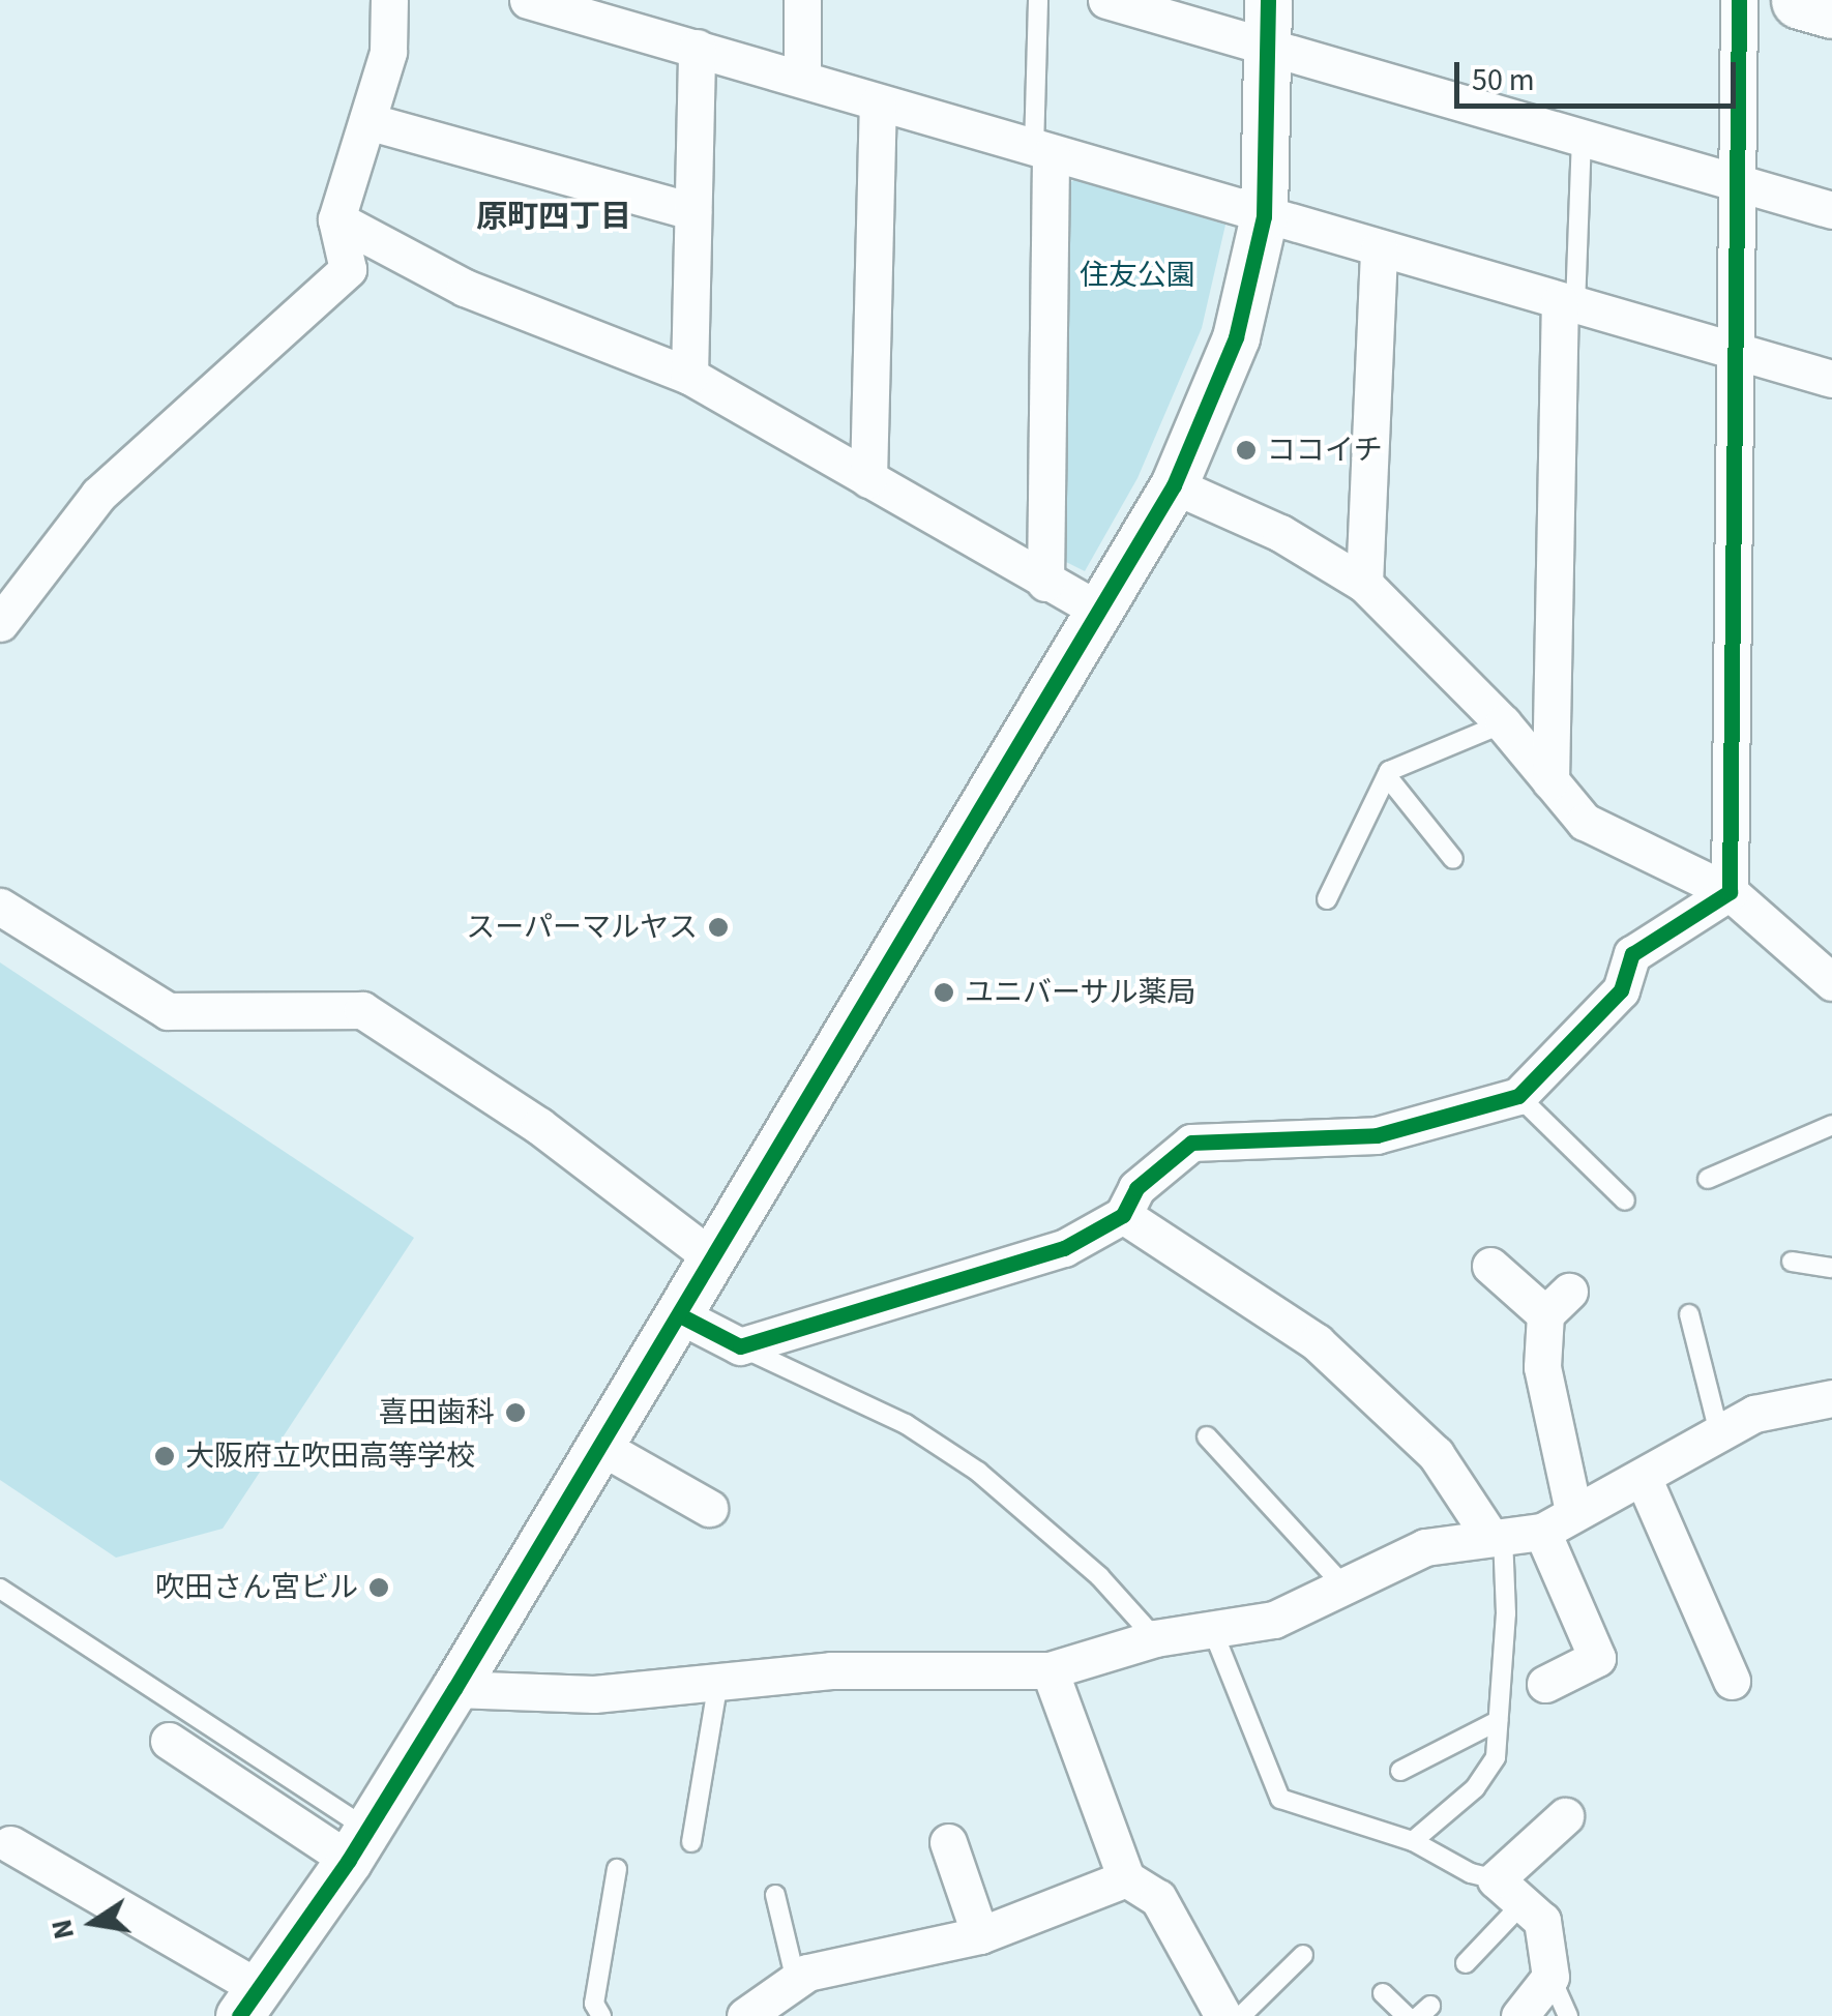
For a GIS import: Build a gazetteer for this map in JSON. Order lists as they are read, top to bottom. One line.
{"districts":["原町四丁目"],"parks":["住友公園"],"places":["ココイチ","スーパーマルヤス","ユニバーサル薬局","喜田歯科","大阪府立吹田高等学校","吹田さん宮ビル"],"scale_bar":"50 m","north":"left"}
